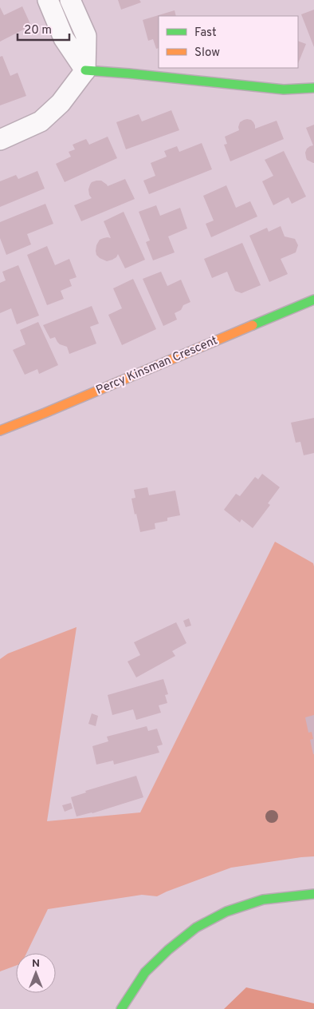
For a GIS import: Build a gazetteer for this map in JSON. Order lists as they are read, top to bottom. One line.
{"streets":{"street":["Percy Kinsman Crescent"]},"legend":["Fast","Slow"],"scale_bar":"20 m","north":"top"}
